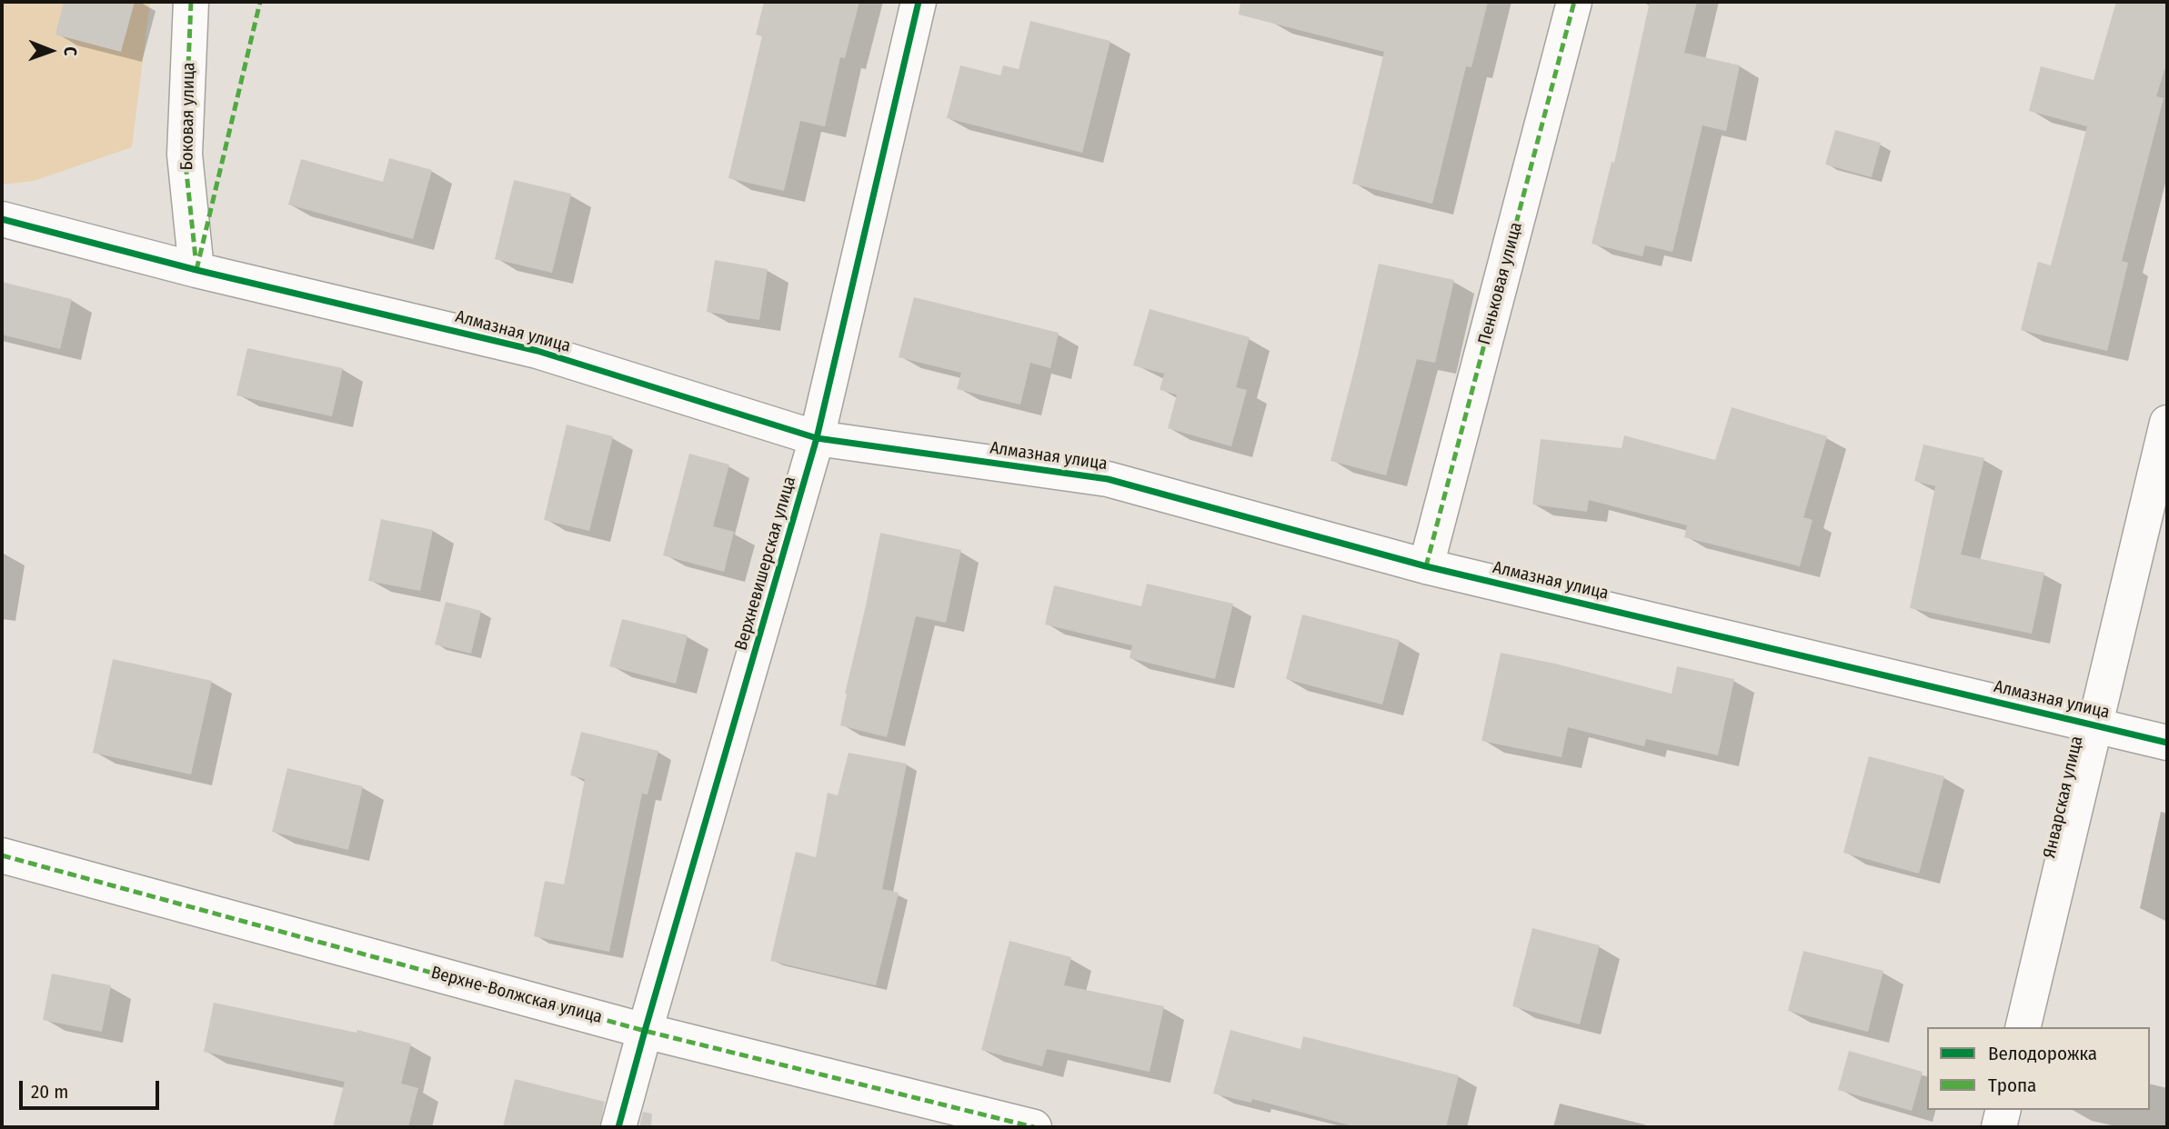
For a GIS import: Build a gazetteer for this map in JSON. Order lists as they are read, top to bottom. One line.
{"streets":{"street":["Боковая улица","Пеньковая улица","Алмазная улица","Верхневишерская улица","Январская улица","Верхне-Волжская улица"]},"crossings":[["Боковая улица","Алмазная улица"],["Пеньковая улица","Алмазная улица"],["Алмазная улица","Верхневишерская улица"],["Алмазная улица","Январская улица"],["Верхневишерская улица","Верхне-Волжская улица"]],"legend":["Велодорожка","Тропа"],"scale_bar":"20 m","north":"right"}
